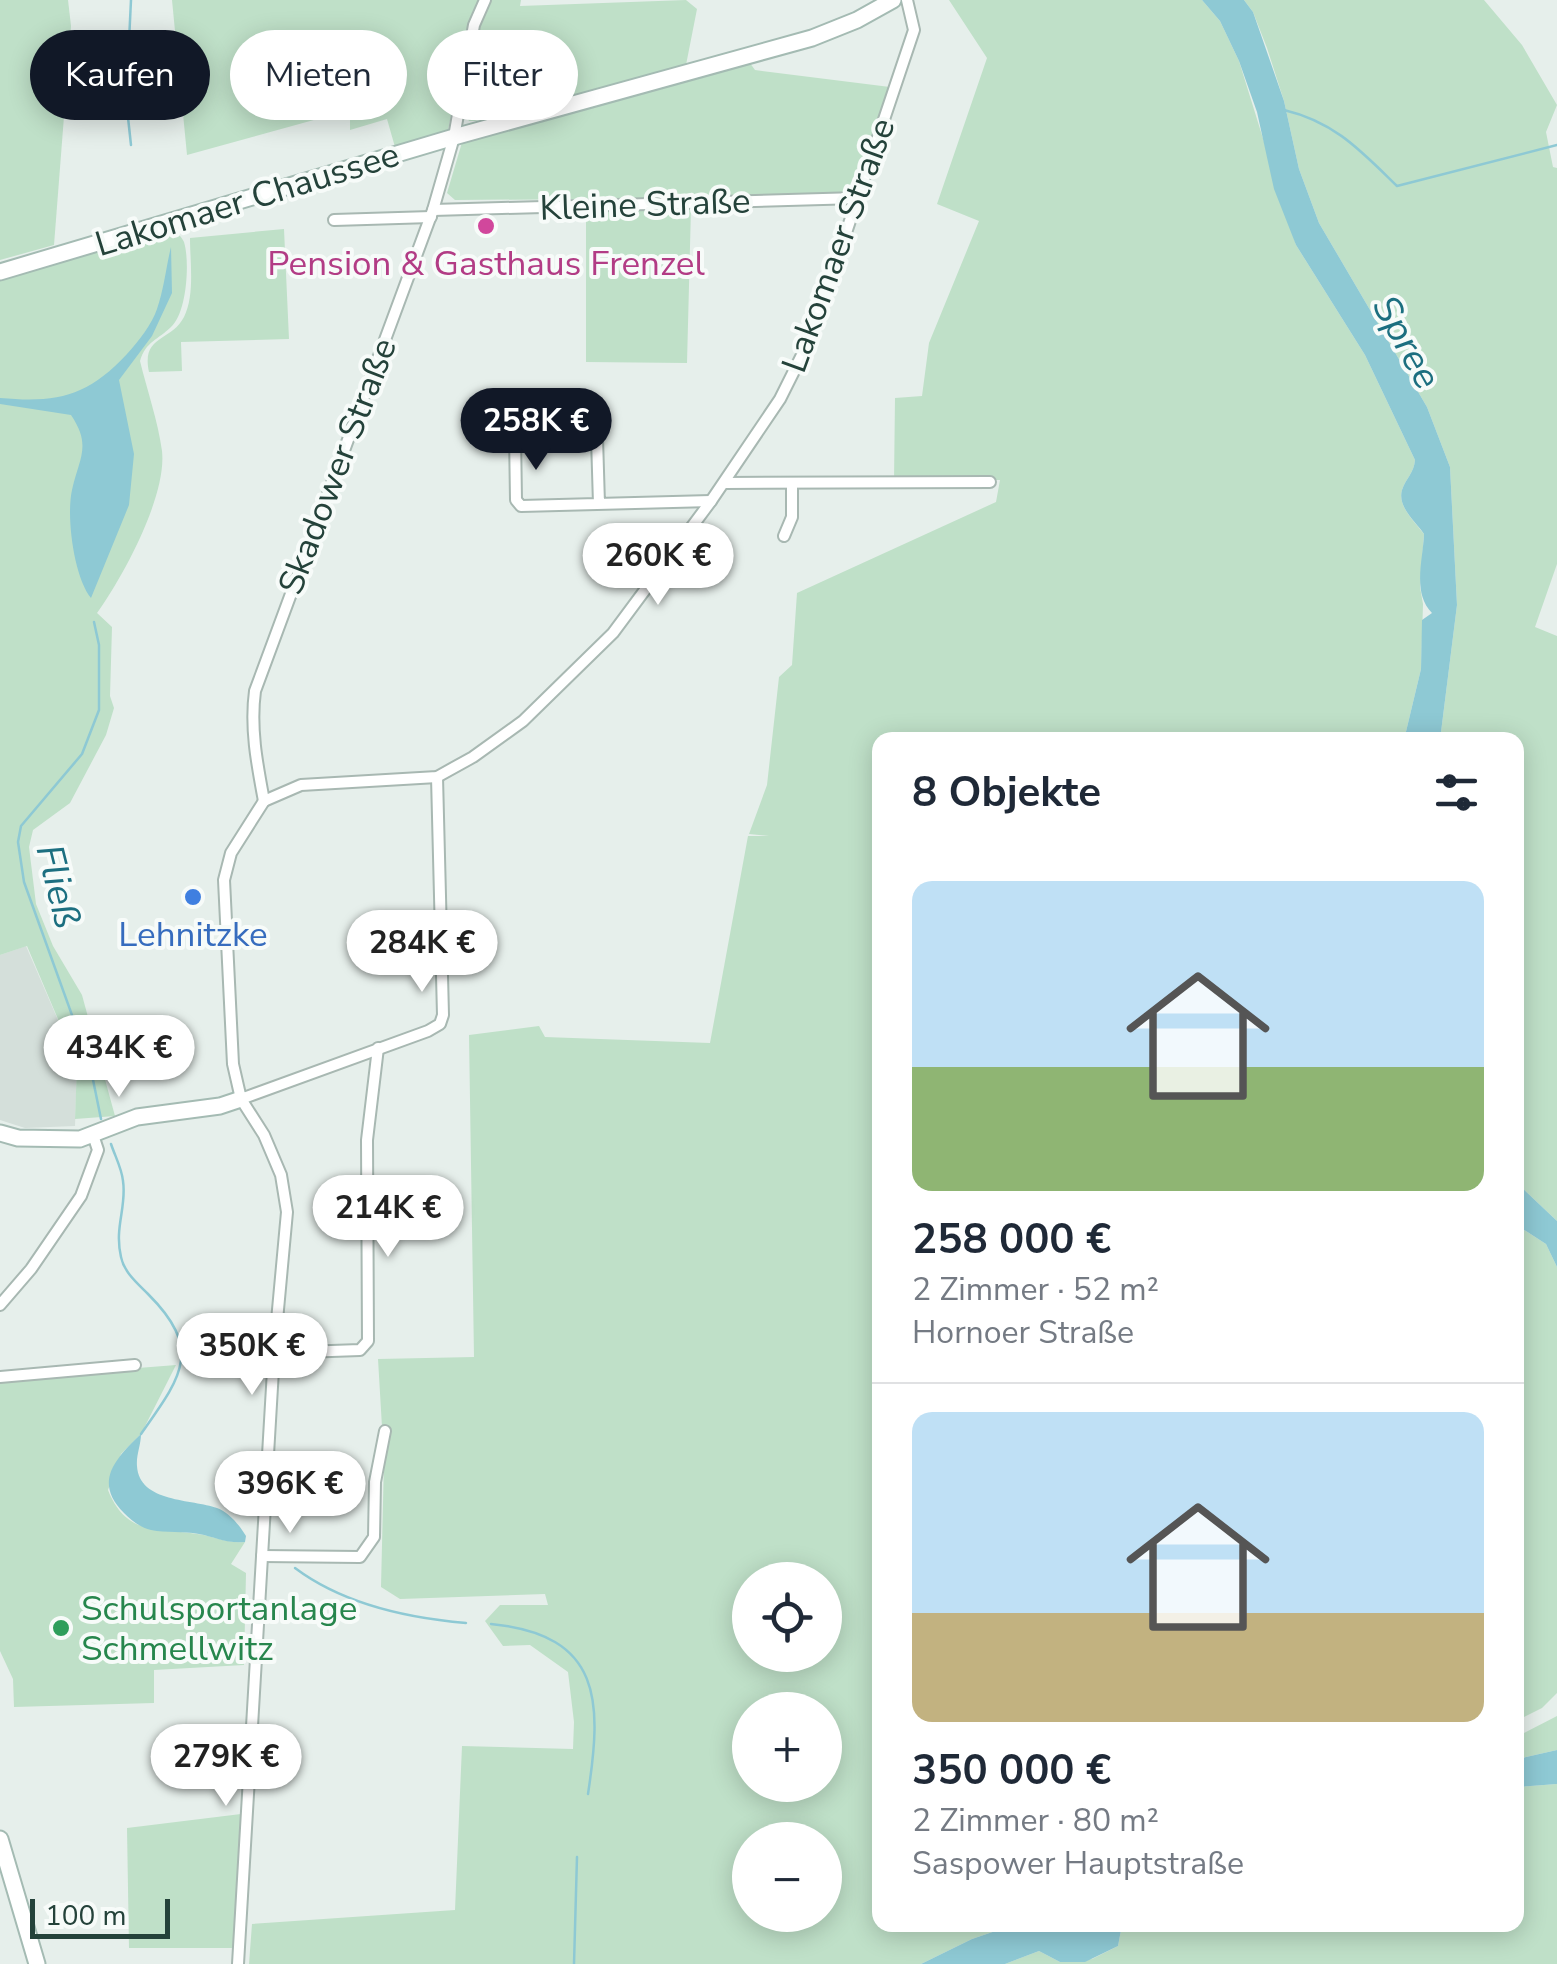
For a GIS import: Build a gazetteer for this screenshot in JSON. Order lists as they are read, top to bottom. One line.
{"streets":{"street":["Lakomaer Chaussee","Kleine Straße","Lakomaer Straße","Skadower Straße"]},"crossings":[["Lakomaer Chaussee","Skadower Straße"],["Kleine Straße","Lakomaer Straße"],["Kleine Straße","Skadower Straße"],["Lakomaer Straße","Skadower Straße"]],"water":["Spree","Fließ"],"places":["Pension & Gasthaus Frenzel","Lehnitzke","Schulsportanlage Schmellwitz"],"scale_bar":"100 m","page":{"chip":["Kaufen","Mieten","Filter"],"price":["258K €","260K €","284K €","434K €","214K €","350K €","396K €","279K €"],"heading":"8 Objekte","list":[{"name":"258 000 €","note":"2 Zimmer · 52 m² · Hornoer Straße"},{"name":"350 000 €","note":"2 Zimmer · 80 m² · Saspower Hauptstraße"}],"map_buttons":["+","−"],"scale":"100 m"}}
